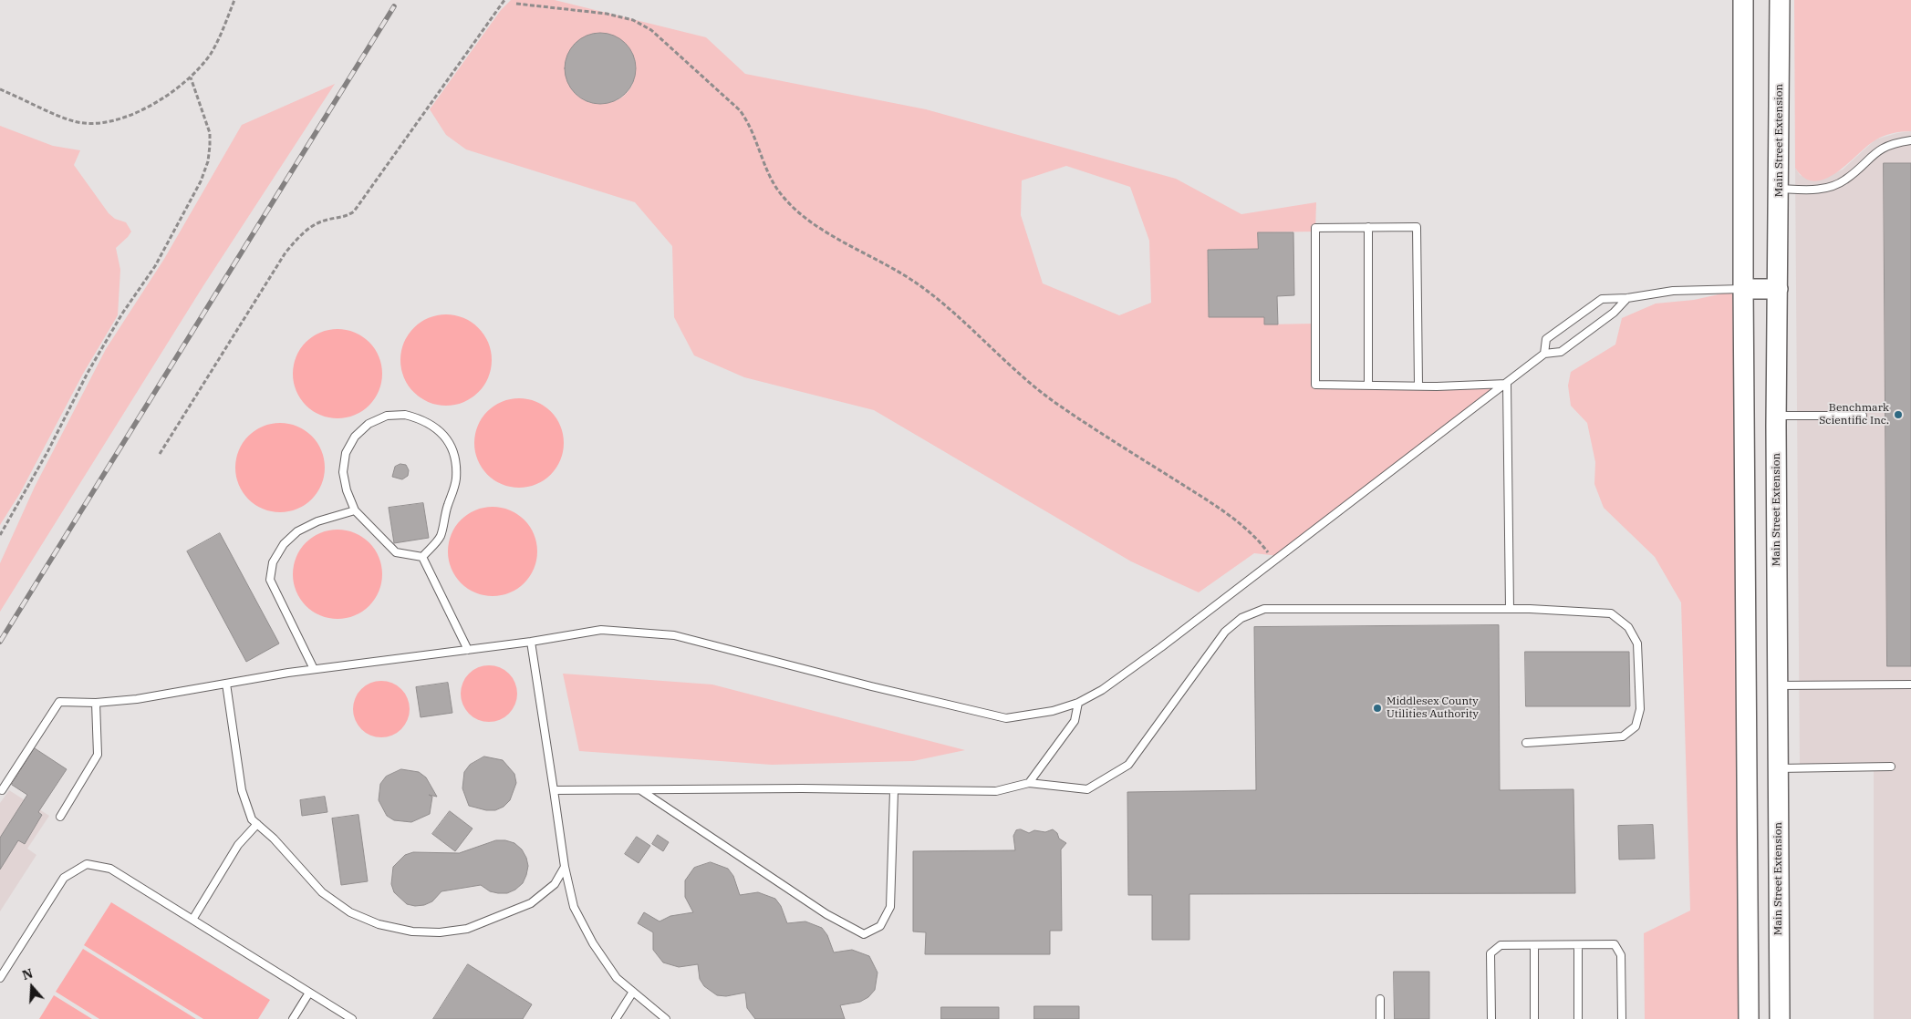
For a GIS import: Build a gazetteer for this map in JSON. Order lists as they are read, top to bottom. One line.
{"streets":{"main road":["Main Street Extension"]},"places":["Benchmark Scientific Inc.","Middlesex County Utilities Authority"],"north":"top"}
